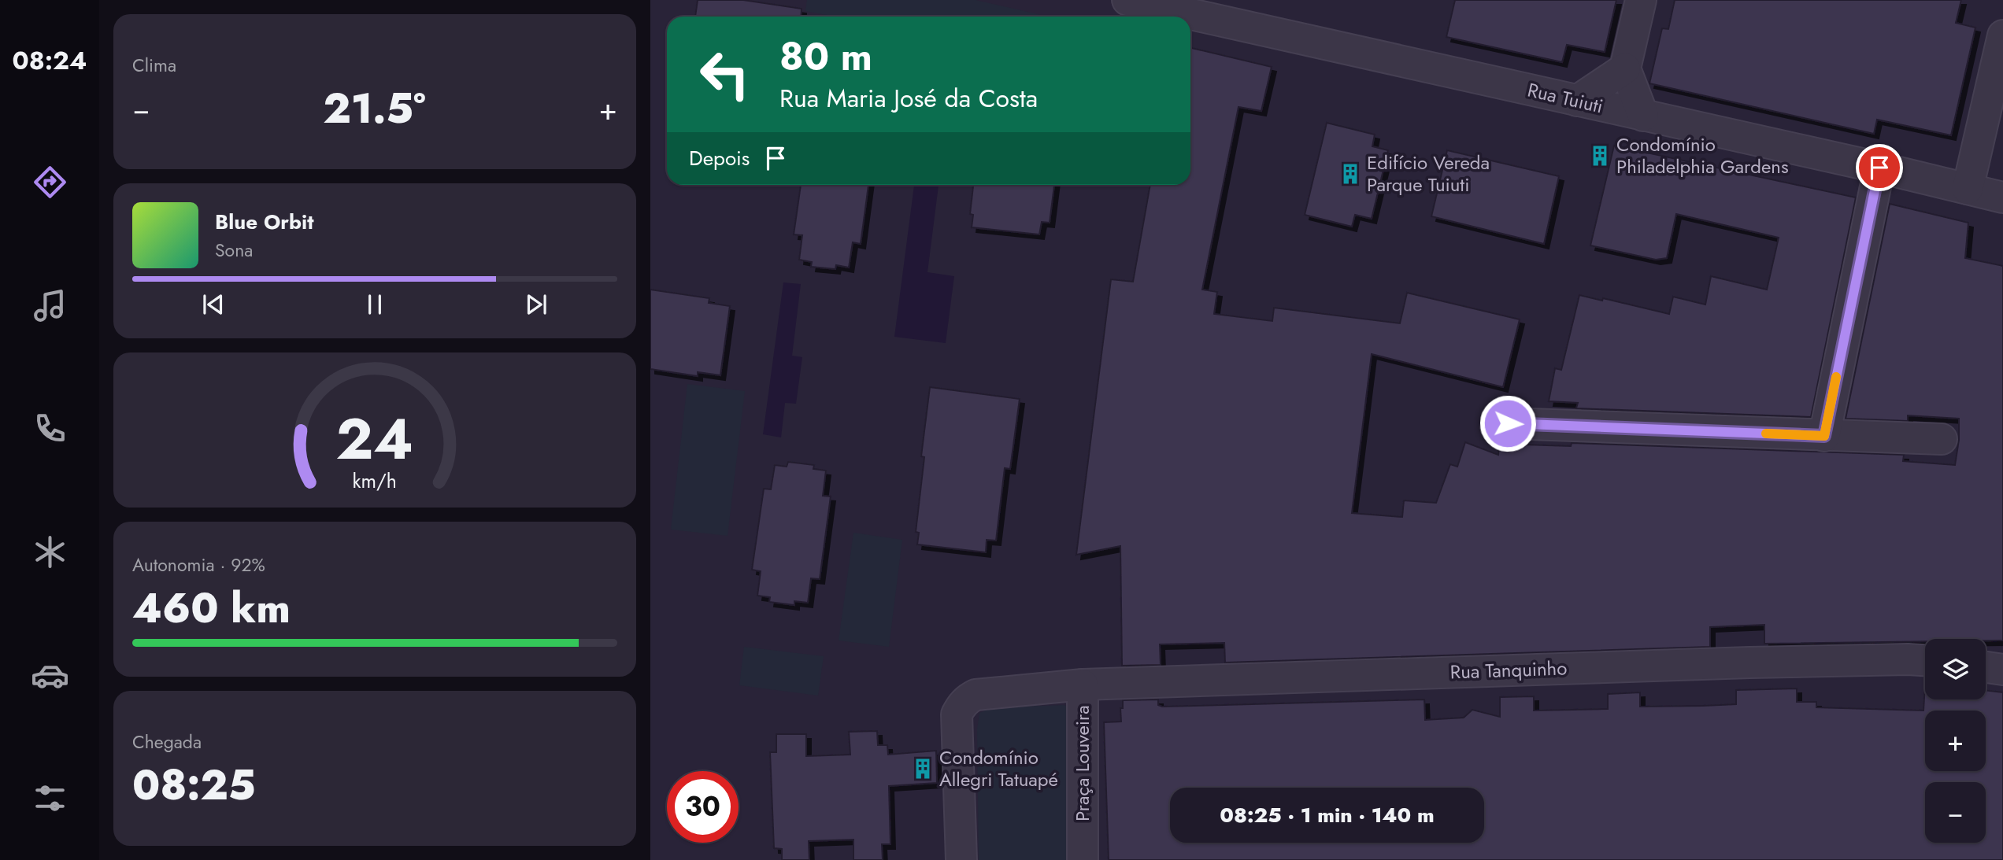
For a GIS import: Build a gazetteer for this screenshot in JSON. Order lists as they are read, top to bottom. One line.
{"streets":{"street":["Rua Tuiuti","Rua Tanquinho","Praça Louveira"]},"crossings":[["Rua Tanquinho","Praça Louveira"]],"places":{"building":["Condomínio Philadelphia Gardens","Edifício Vereda Parque Tuiuti","Condomínio Allegri Tatuapé"]},"page":{"tabs":"08:24","tile":["Clima",["Autonomia · 92%","460 km"],["Chegada","08:25"]],"turn":["80 m","Rua Maria José da Costa"],"heat":["−","21.5°","+"],"then":"Depois","song":["Blue Orbit","Sona"],"map_buttons":["+","−"],"limit":"30","trip":"08:25 · 1 min · 140 m","gauge":["24","km/h"]}}
